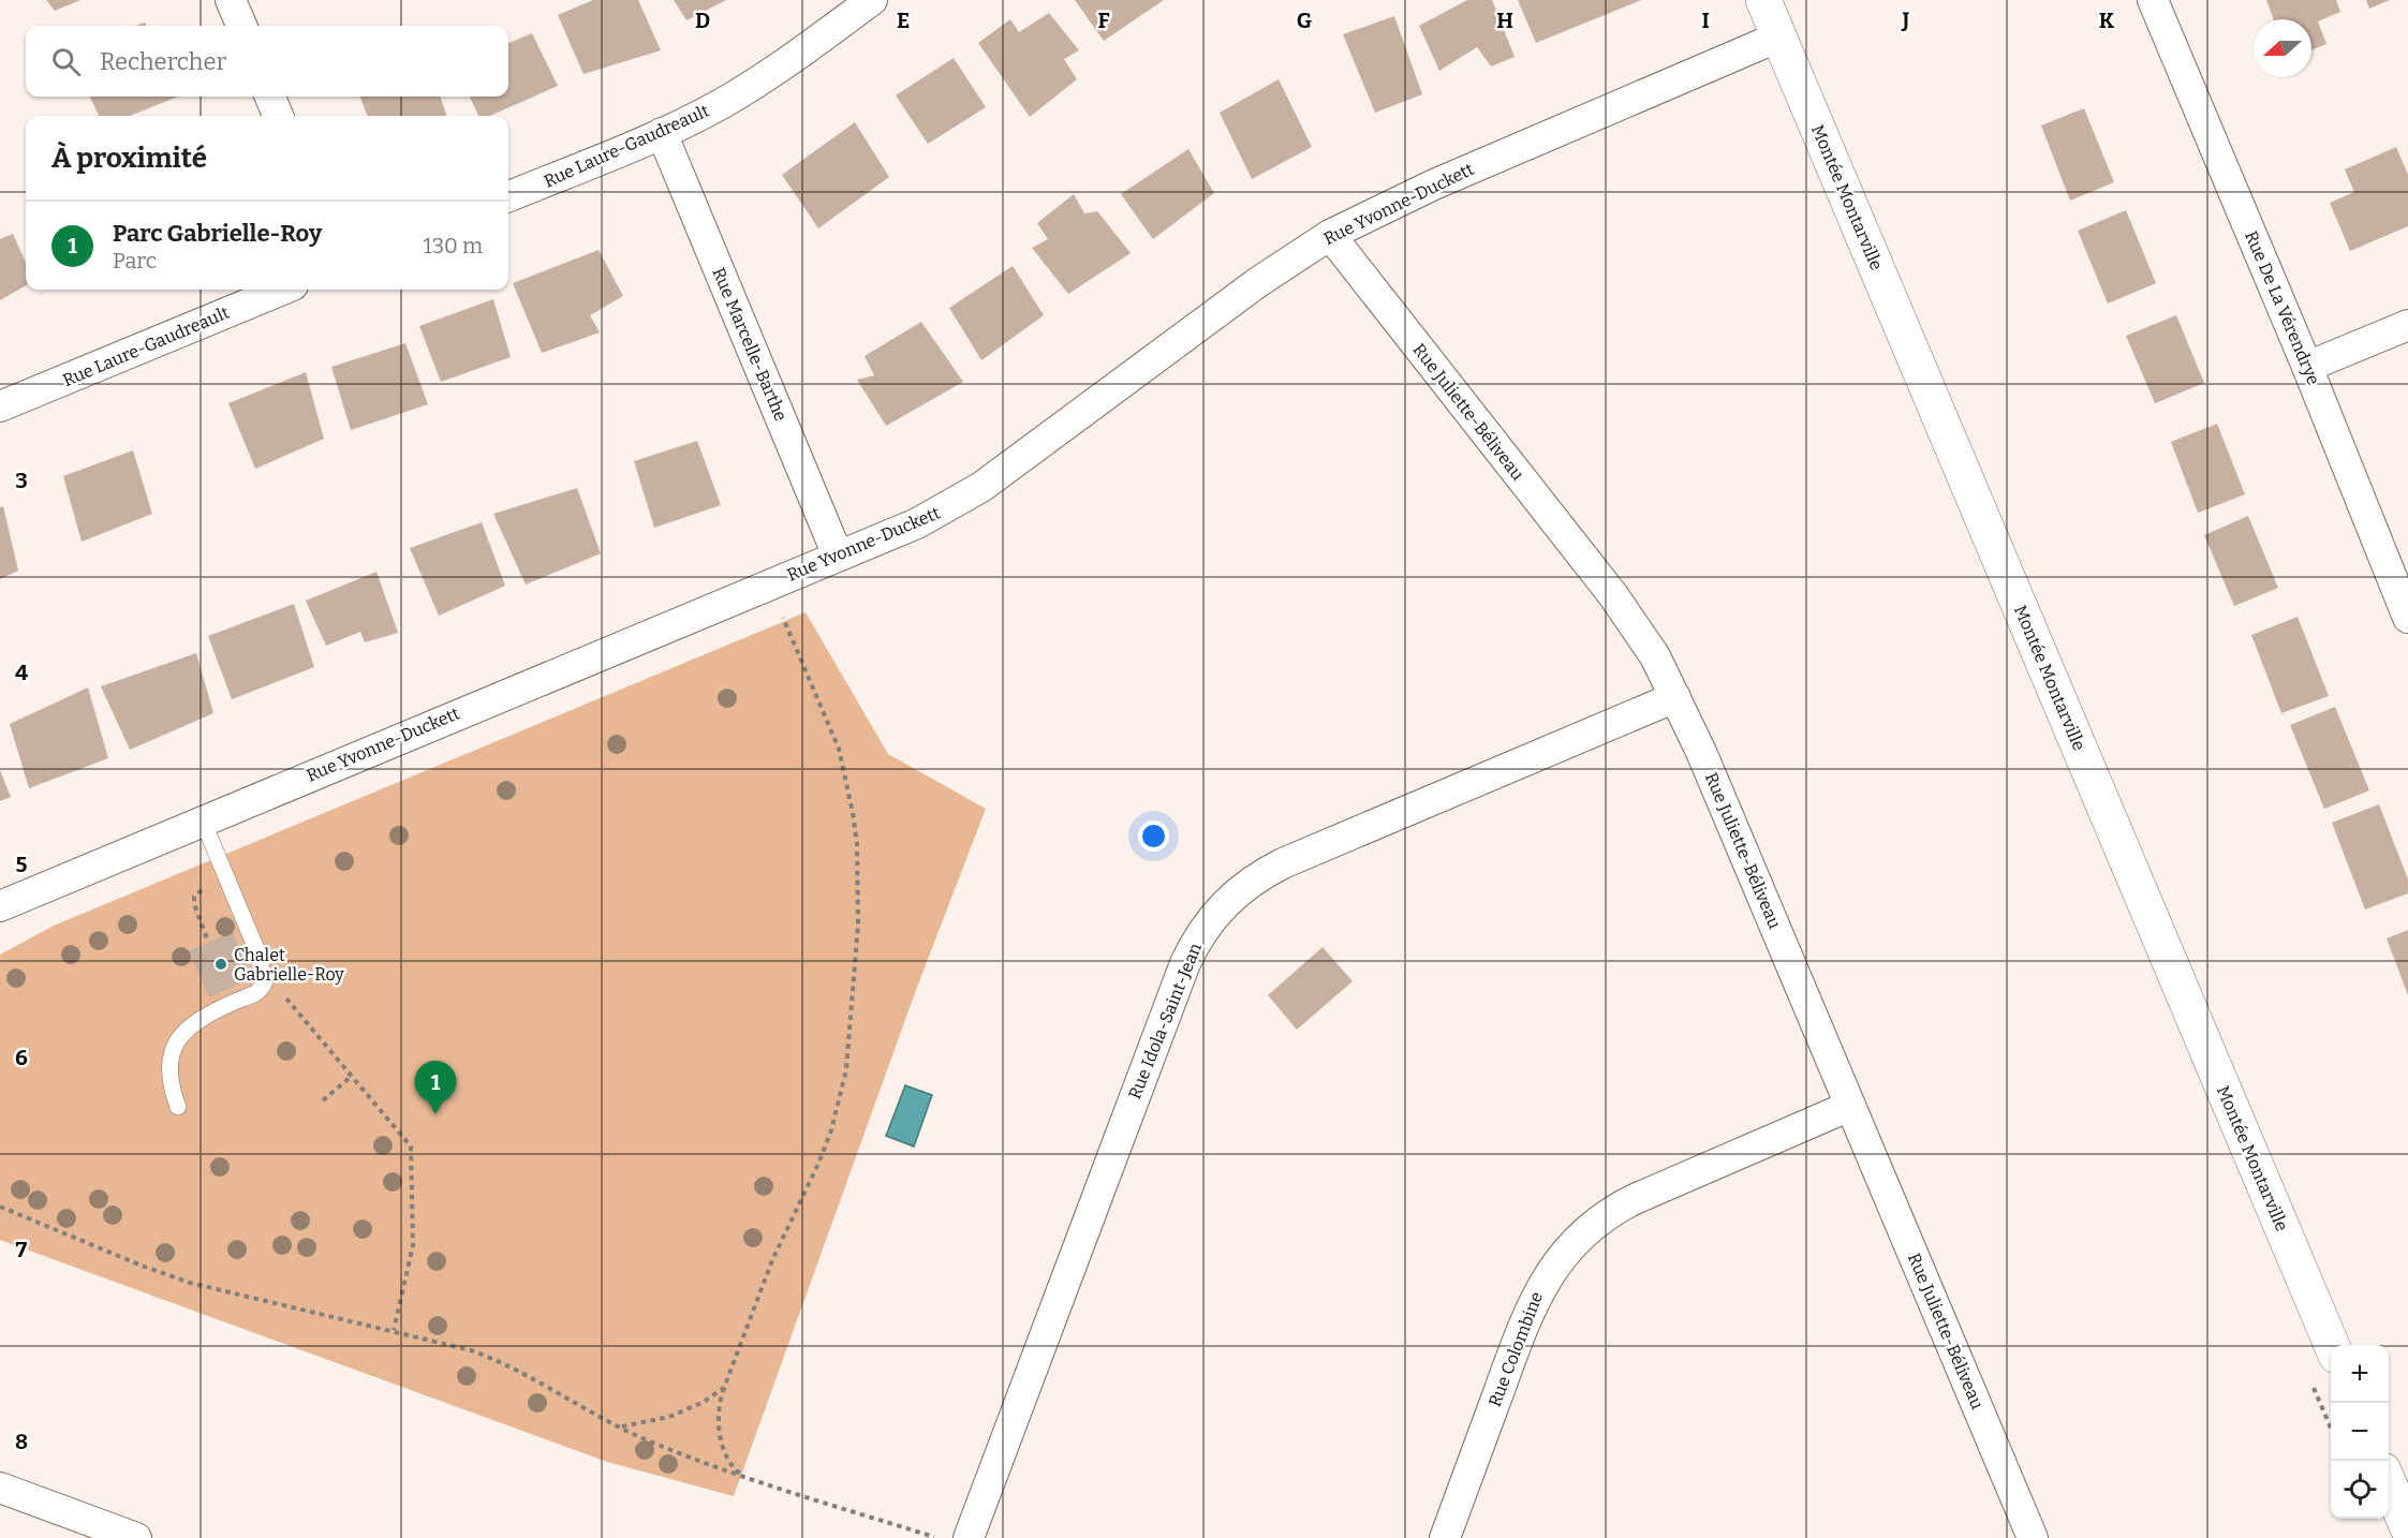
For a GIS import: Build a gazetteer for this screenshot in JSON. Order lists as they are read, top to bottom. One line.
{"streets":{"street":["Rue Laure-Gaudreault","Montée Montarville","Rue Yvonne-Duckett","Rue De La Vérendrye","Rue Marcelle-Barthe","Rue Juliette-Béliveau","Rue Idola-Saint-Jean","Rue Colombine"]},"crossings":[["Rue Laure-Gaudreault","Rue Marcelle-Barthe"],["Montée Montarville","Rue Yvonne-Duckett"],["Rue Yvonne-Duckett","Rue Marcelle-Barthe"],["Rue Yvonne-Duckett","Rue Juliette-Béliveau"],["Rue Juliette-Béliveau","Rue Idola-Saint-Jean"],["Rue Juliette-Béliveau","Rue Colombine"]],"places":["Chalet Gabrielle-Roy"],"north":"left","page":{"search":"Rechercher","heading":"À proximité","list":[{"mark":"1","name":"Parc Gabrielle-Roy","note":"Parc","value":"130 m"}],"pins":"1","map_buttons":["+","−"]},"grid":{"columns":["D","E","F","G","H","I","J","K"],"rows":["3","4","5","6","7","8"]}}
